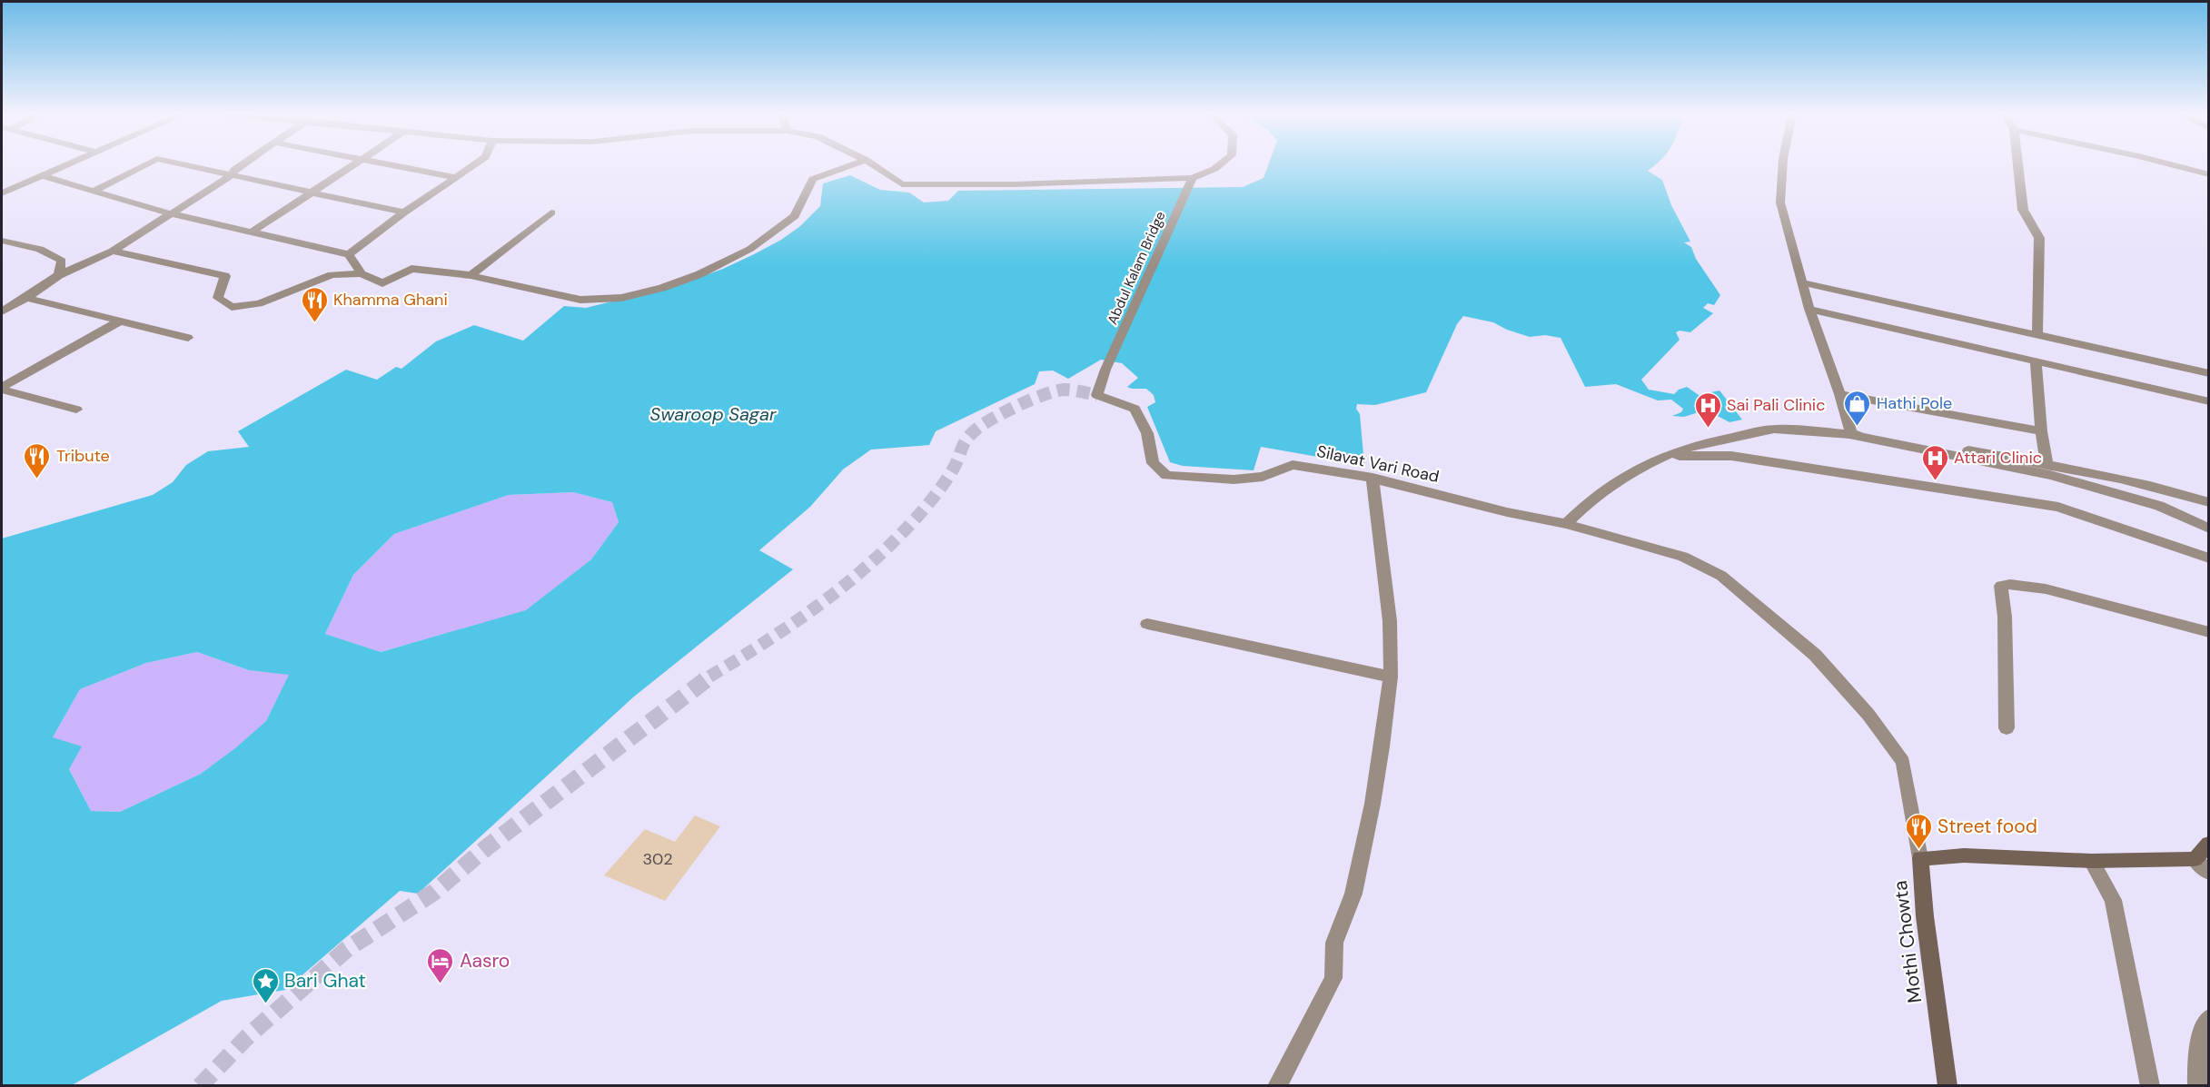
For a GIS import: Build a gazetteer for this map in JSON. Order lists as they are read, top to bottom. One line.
{"streets":{"main road":["Mothi Chowta"],"street":["Abdul Kalam Bridge","Silavat Vari Road"]},"crossings":[["Abdul Kalam Bridge","Silavat Vari Road"],["Silavat Vari Road","Mothi Chowta"]],"water":["Swaroop Sagar"],"places":{"restaurant":["Khamma Ghani","Tribute","Street food"],"shop":["Hathi Pole"],"hospital":["Sai Pali Clinic","Attari Clinic"],"hotel":["Aasro"],"place":["Bari Ghat"]},"house_numbers":["302"]}
